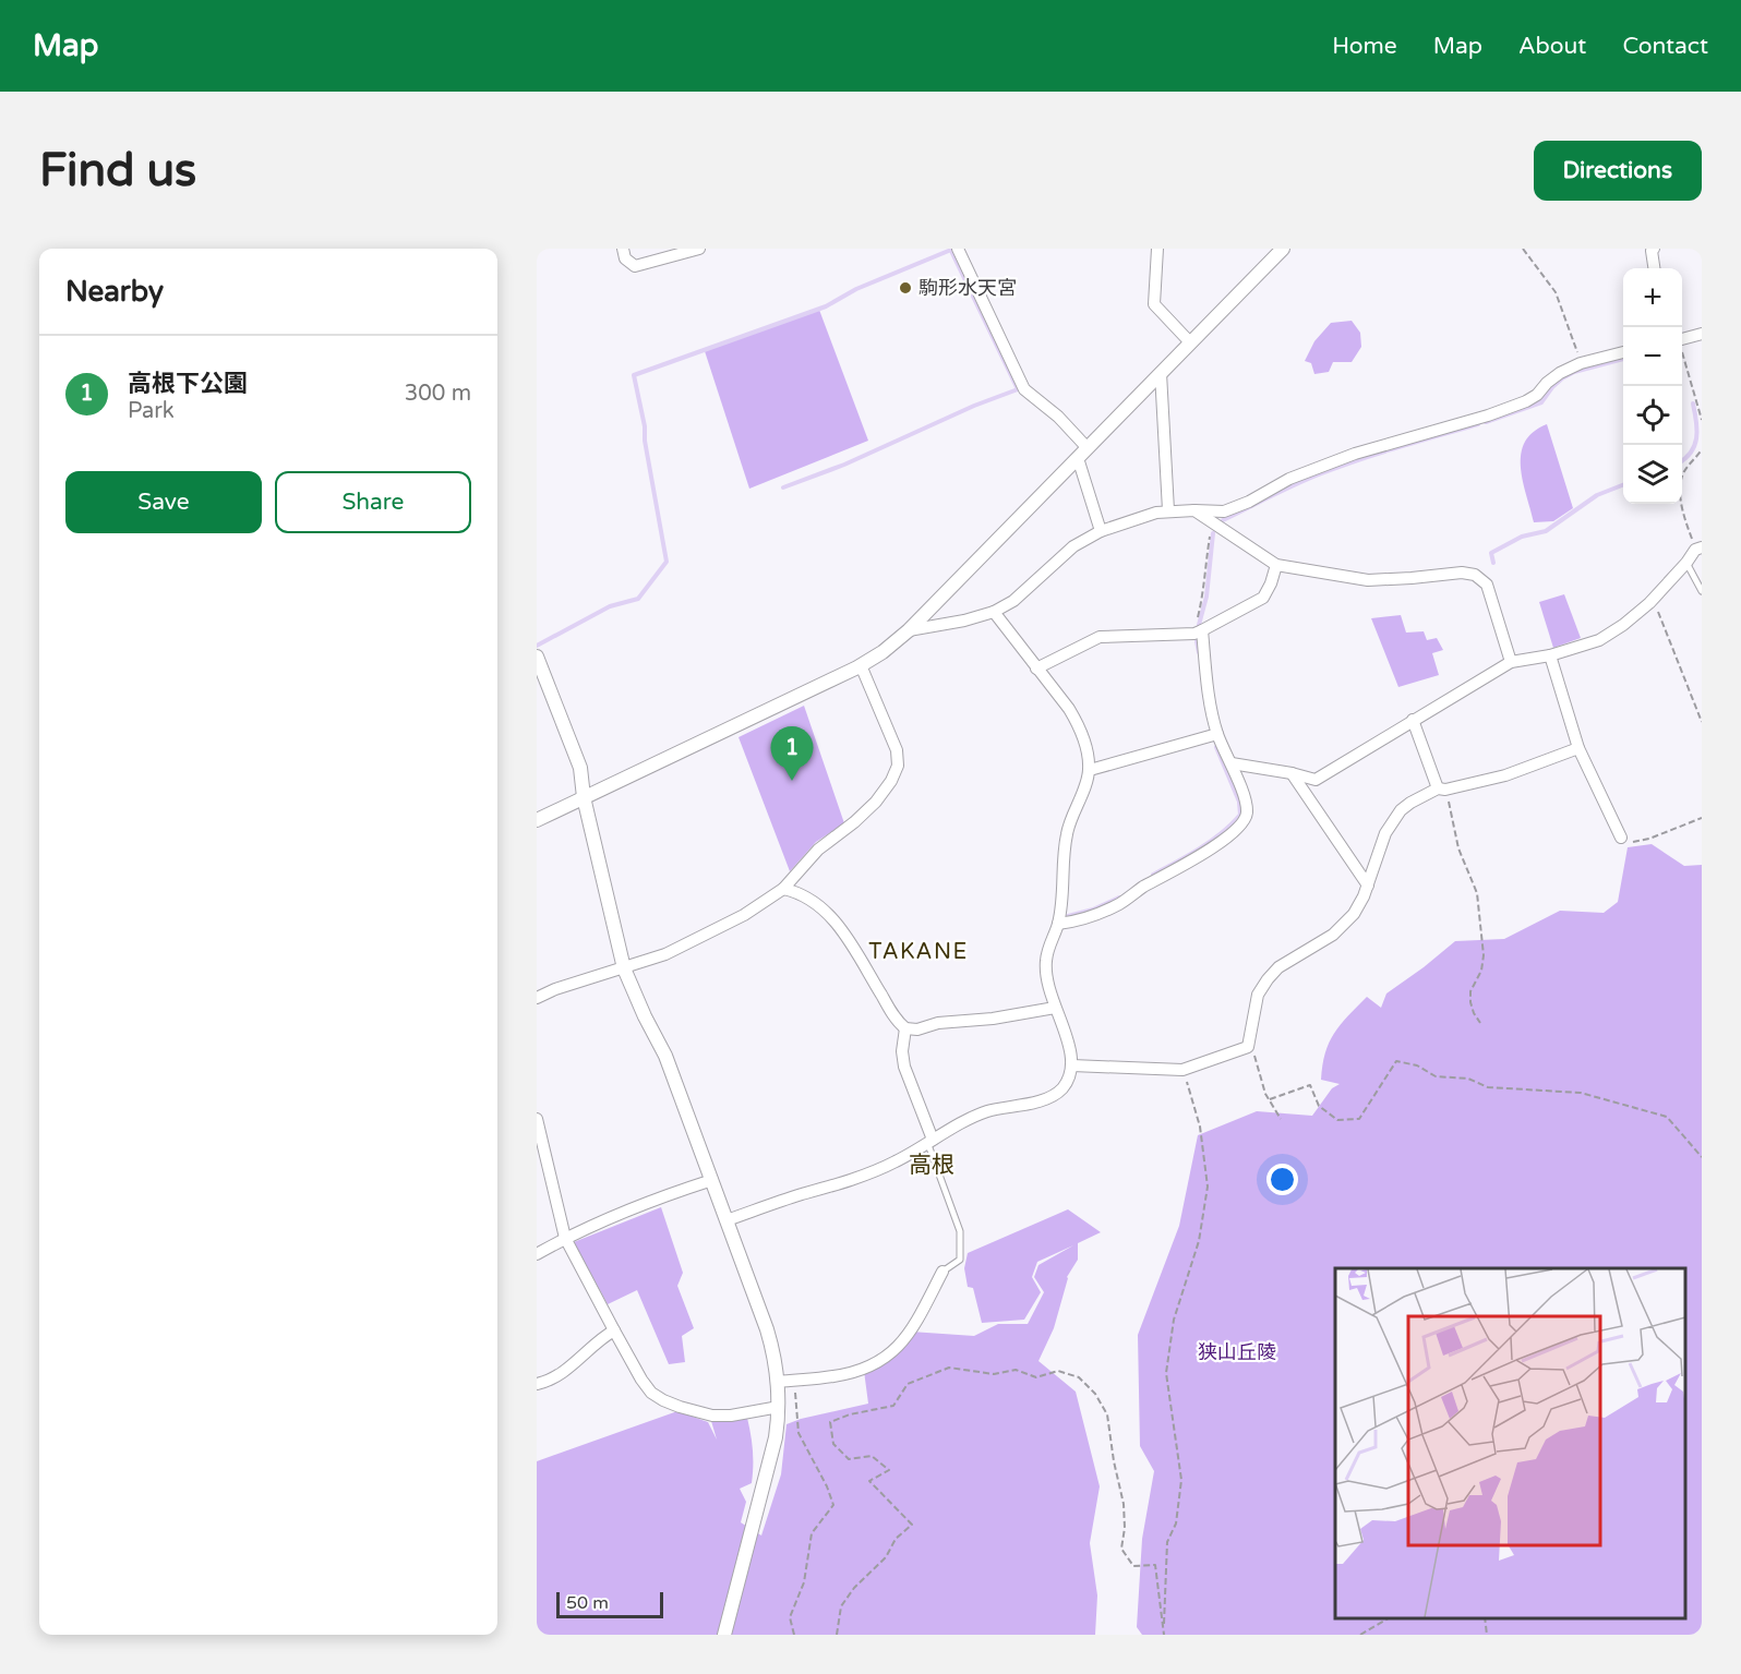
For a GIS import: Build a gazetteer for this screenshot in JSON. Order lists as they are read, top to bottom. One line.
{"districts":["TAKANE","高根"],"parks":["狭山丘陵"],"places":["駒形水天宮"],"scale_bar":"50 m","page":{"header":"Map","nav":["Home","Map","About","Contact"],"buttons":["Directions",["Save","Share"]],"title":"Find us","heading":"Nearby","map_buttons":["+","−"],"list":[{"mark":"1","name":"高根下公園","note":"Park","value":"300 m"}],"pins":"1","scale":"50 m"}}
